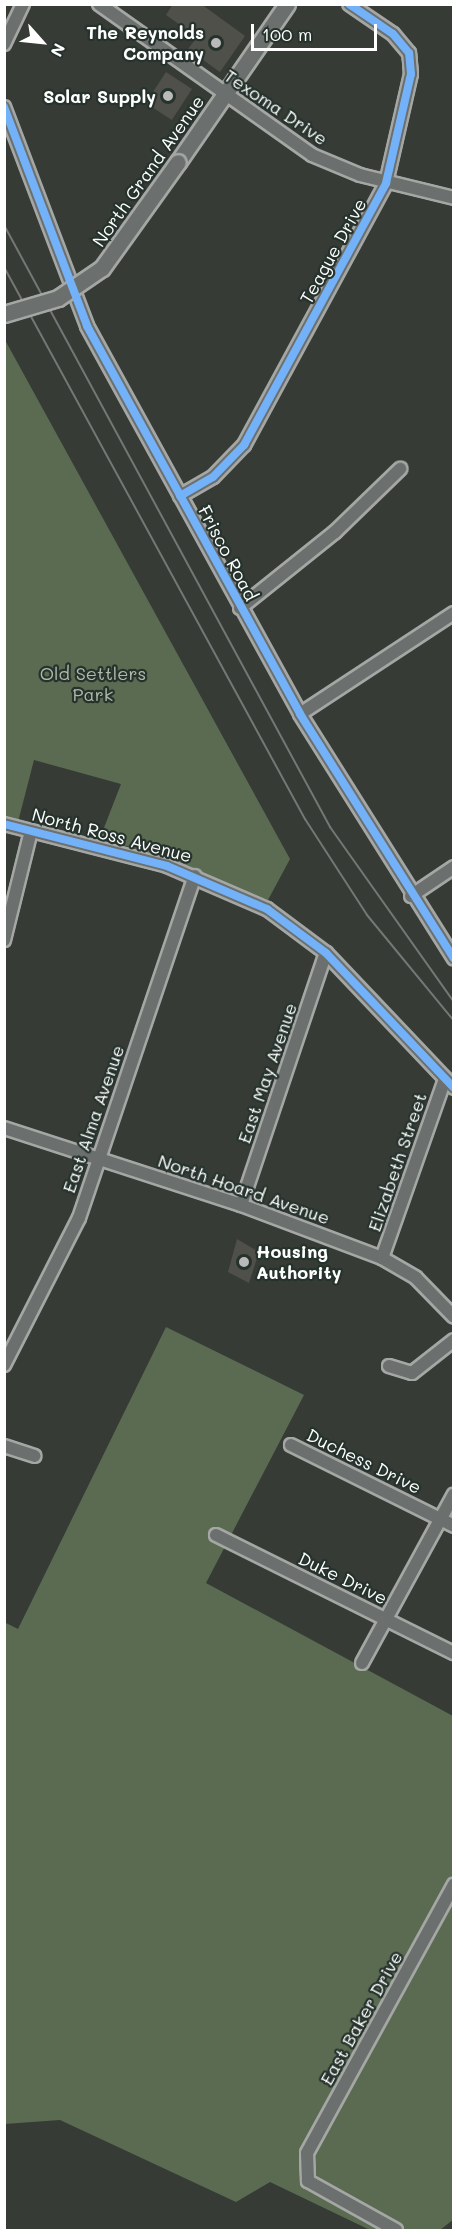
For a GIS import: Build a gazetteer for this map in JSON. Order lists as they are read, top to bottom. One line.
{"streets":{"main road":["North Grand Avenue"],"street":["Texoma Drive","Teague Drive","Frisco Road","North Ross Avenue","East May Avenue","East Alma Avenue","Elizabeth Street","North Hoard Avenue","Duchess Drive","Duke Drive","East Baker Drive"]},"crossings":[["Texoma Drive","North Grand Avenue"],["Texoma Drive","Teague Drive"],["Teague Drive","Frisco Road"],["North Ross Avenue","East May Avenue"],["North Ross Avenue","East Alma Avenue"],["North Ross Avenue","Elizabeth Street"],["East May Avenue","North Hoard Avenue"],["East Alma Avenue","North Hoard Avenue"],["Elizabeth Street","North Hoard Avenue"]],"parks":["Old Settlers Park"],"places":["The Reynolds Company","Solar Supply","Housing Authority"],"scale_bar":"100 m","north":"bottom right"}
